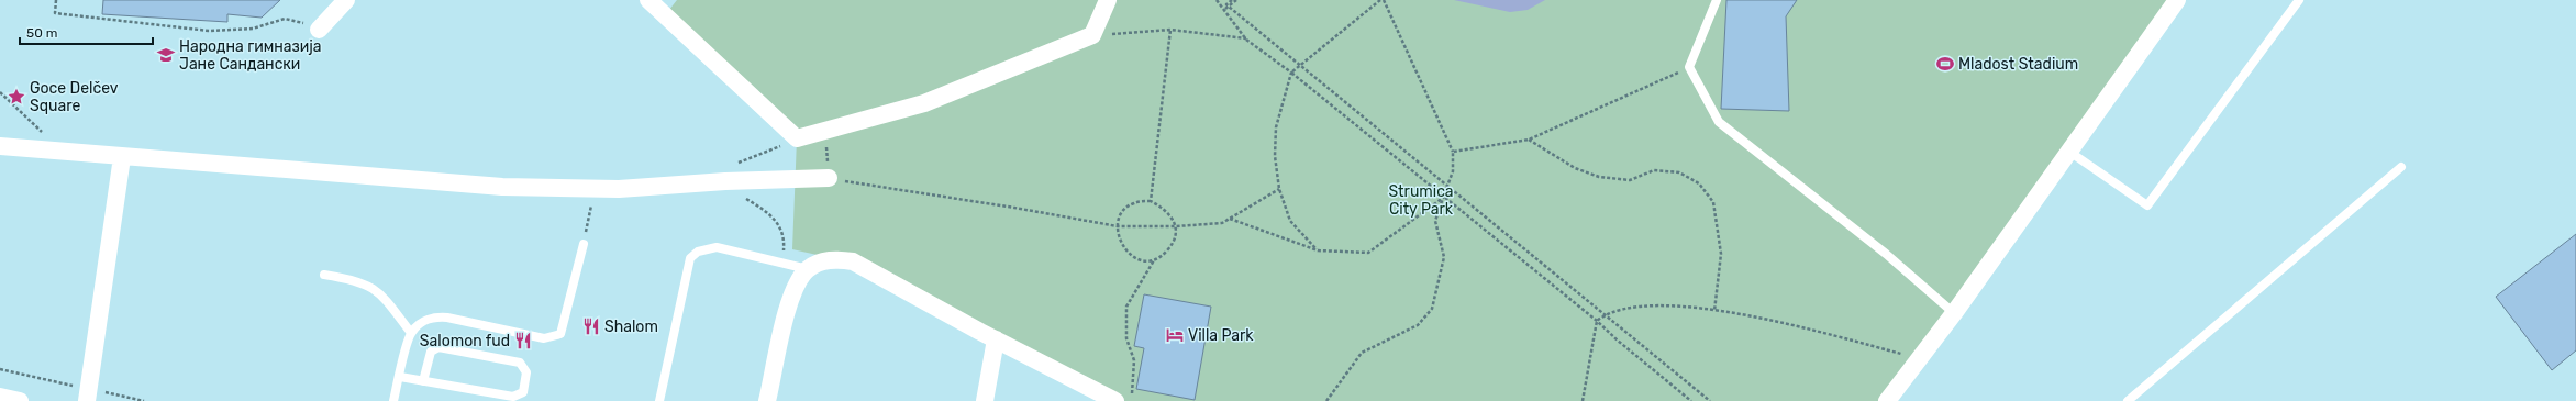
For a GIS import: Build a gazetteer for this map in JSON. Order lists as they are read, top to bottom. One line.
{"parks":["Strumica City Park"],"places":{"school or university":["Народна гимназија Јане Сандански"],"sports":["Mladost Stadium"],"place":["Goce Delčev Square"],"restaurant":["Shalom","Salomon fud"],"hotel":["Villa Park"]},"scale_bar":"50 m"}
